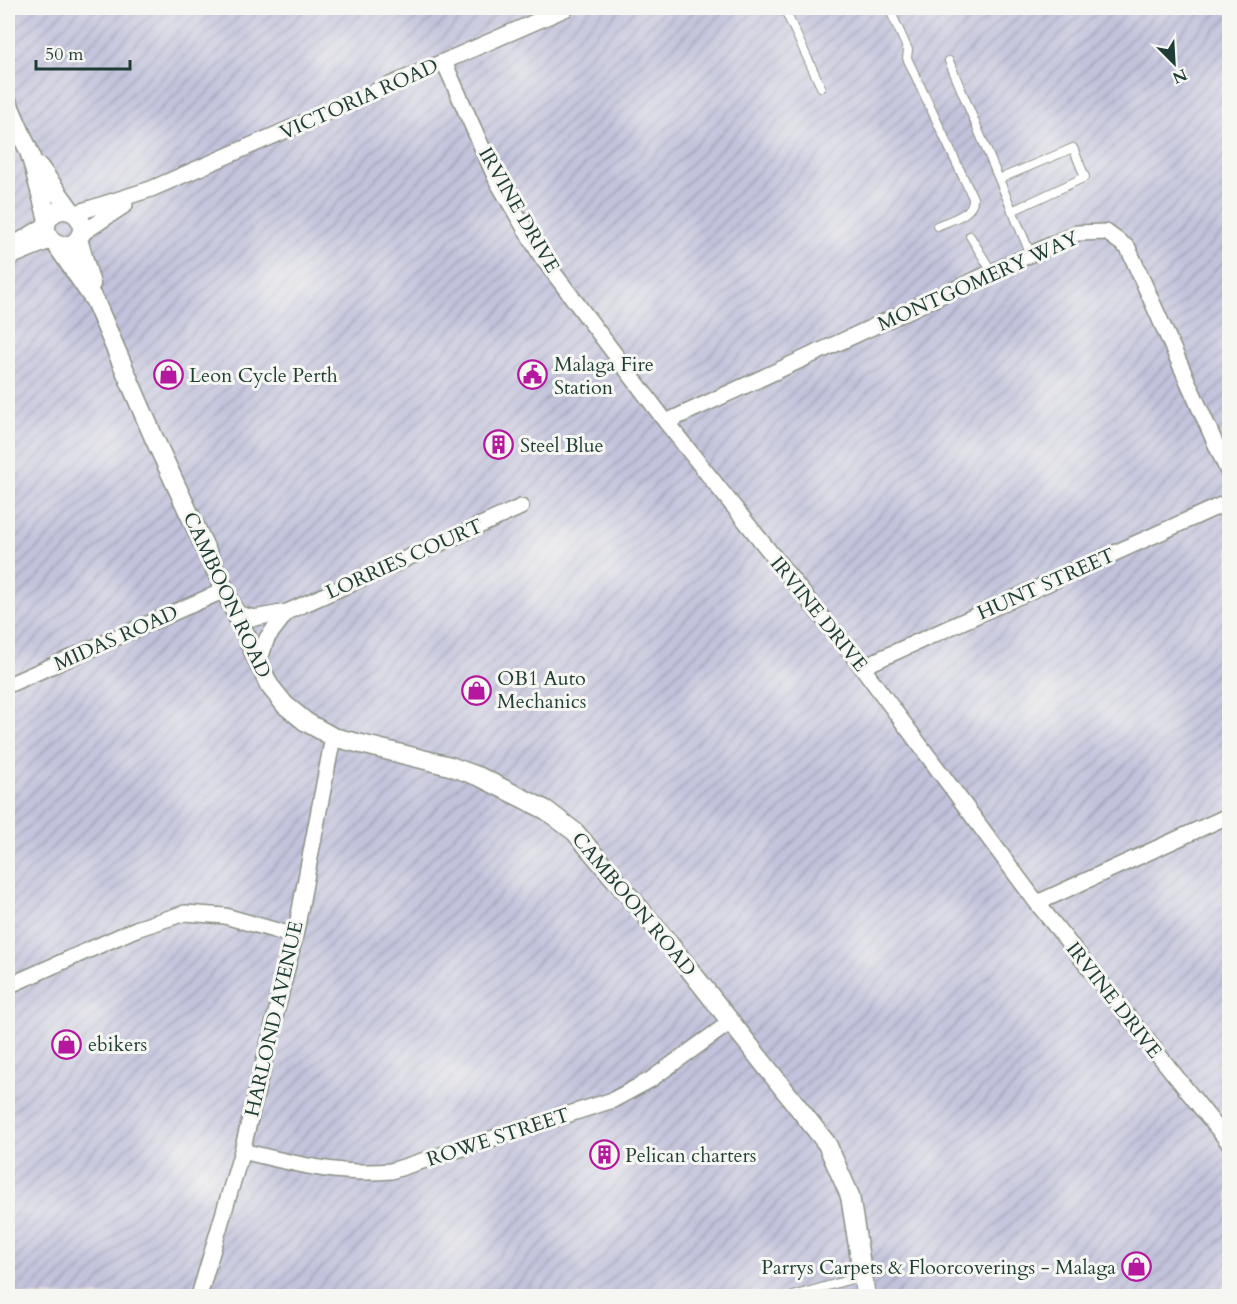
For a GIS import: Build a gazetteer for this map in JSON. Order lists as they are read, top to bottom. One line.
{"streets":{"street":["VICTORIA ROAD","IRVINE DRIVE","MONTGOMERY WAY","LORRIES COURT","HUNT STREET","CAMBOON ROAD","MIDAS ROAD","HARLOND AVENUE","ROWE STREET"]},"crossings":[["VICTORIA ROAD","IRVINE DRIVE"],["VICTORIA ROAD","CAMBOON ROAD"],["IRVINE DRIVE","MONTGOMERY WAY"],["IRVINE DRIVE","HUNT STREET"],["LORRIES COURT","CAMBOON ROAD"],["CAMBOON ROAD","MIDAS ROAD"],["CAMBOON ROAD","HARLOND AVENUE"],["CAMBOON ROAD","ROWE STREET"],["HARLOND AVENUE","ROWE STREET"]],"places":{"shop":["Leon Cycle Perth","OB1 Auto Mechanics","ebikers","Parrys Carpets & Floorcoverings - Malaga"],"public building":["Malaga Fire Station"],"building":["Steel Blue","Pelican charters"]},"scale_bar":"50 m","north":"bottom right"}
